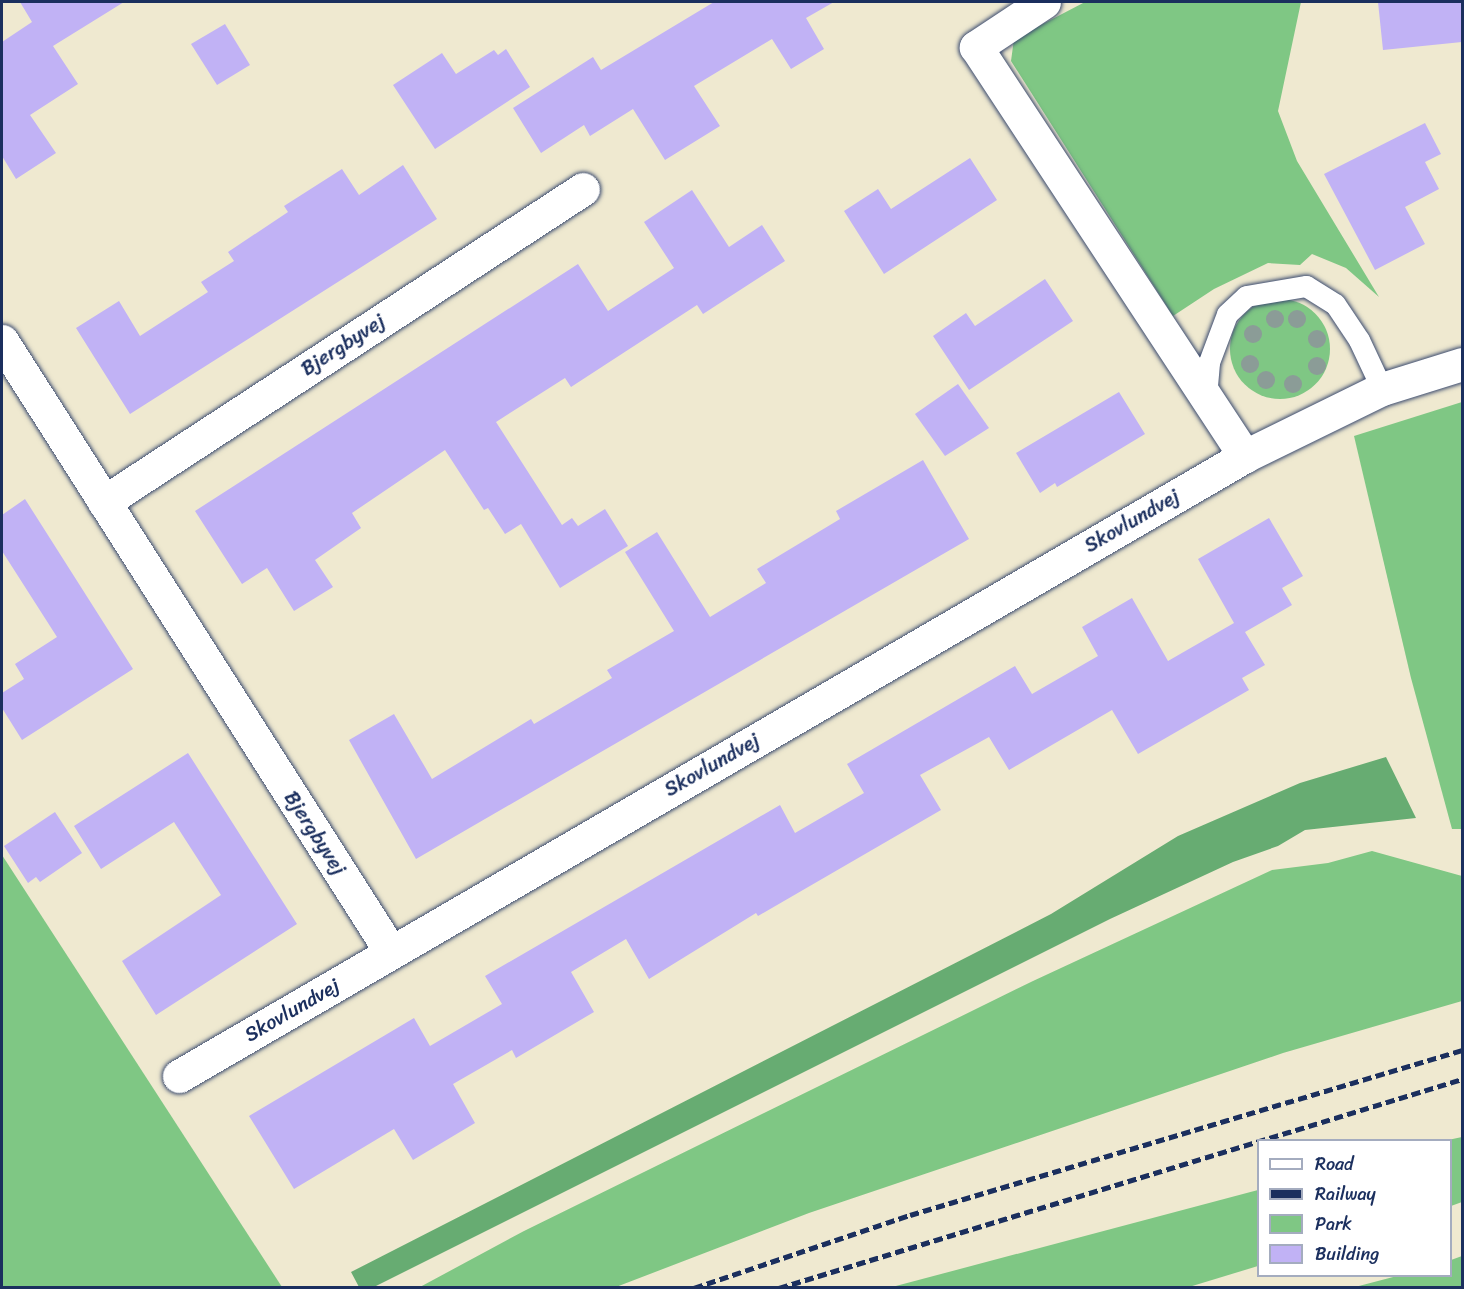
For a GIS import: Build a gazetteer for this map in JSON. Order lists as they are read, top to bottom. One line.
{"streets":{"street":["Bjergbyvej","Skovlundvej"]},"crossings":[["Bjergbyvej","Skovlundvej"]],"legend":["Road","Railway","Park","Building"]}
